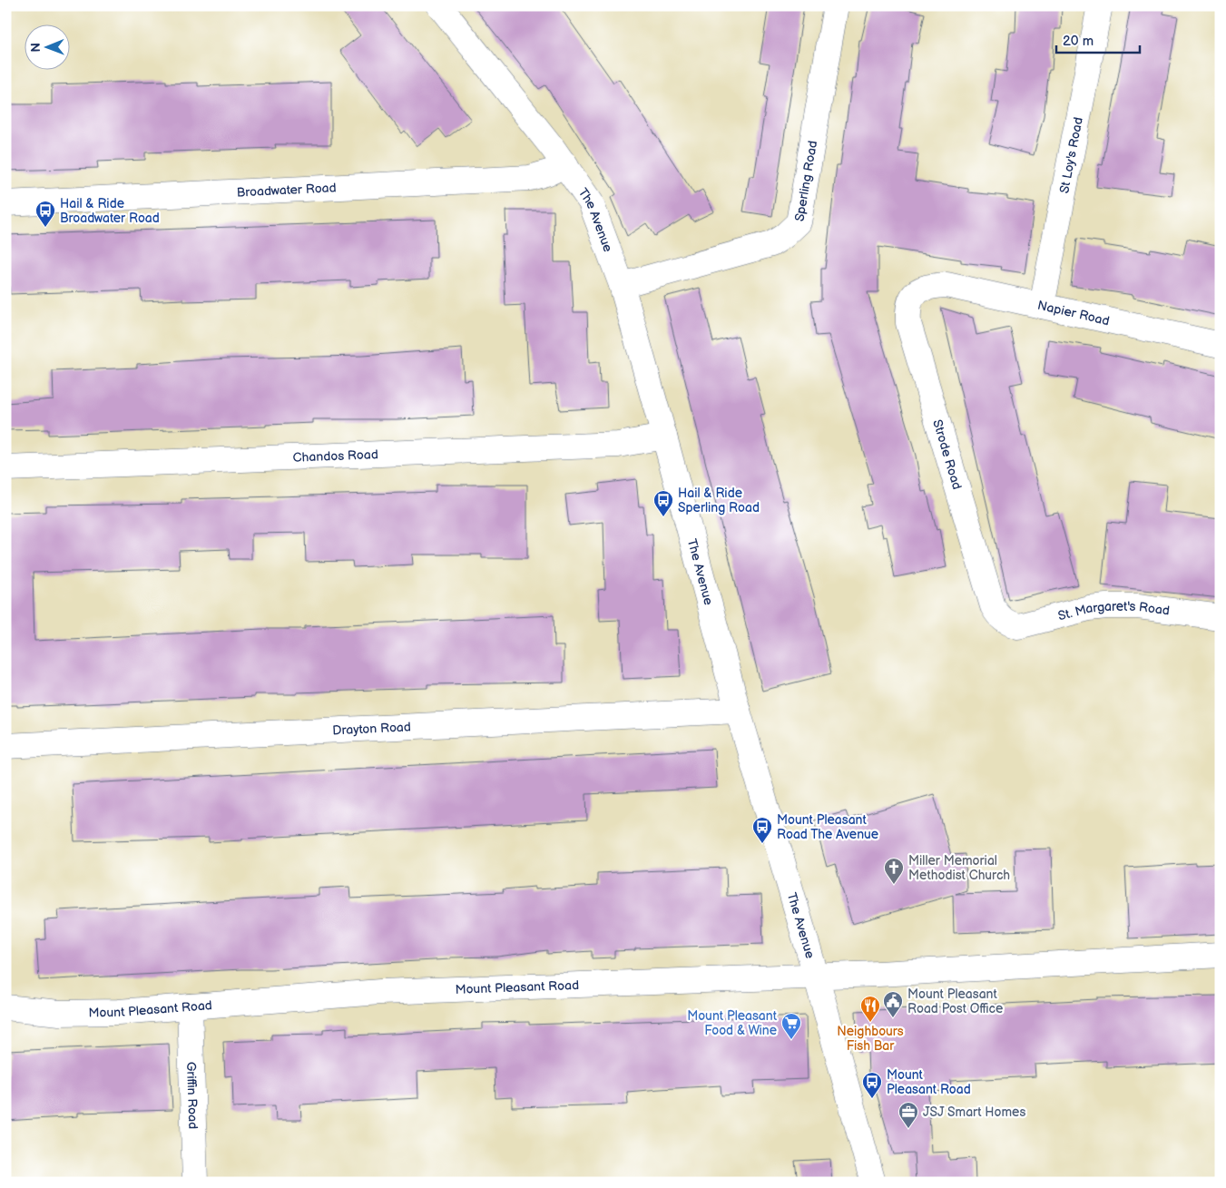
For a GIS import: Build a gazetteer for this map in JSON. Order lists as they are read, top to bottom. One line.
{"streets":{"street":["St Loy's Road","Sperling Road","Broadwater Road","The Avenue","Napier Road","Strode Road","Chandos Road","St. Margaret's Road","Drayton Road","Mount Pleasant Road","Griffin Road"]},"crossings":[["St Loy's Road","Napier Road"],["Sperling Road","The Avenue"],["Broadwater Road","The Avenue"],["The Avenue","Chandos Road"],["The Avenue","Drayton Road"],["The Avenue","Mount Pleasant Road"],["Napier Road","Strode Road"],["Strode Road","St. Margaret's Road"],["Mount Pleasant Road","Griffin Road"]],"places":{"bus stop":["Hail & Ride Broadwater Road","Hail & Ride Sperling Road","Mount Pleasant Road The Avenue","Mount Pleasant Road"],"church":["Miller Memorial Methodist Church"],"public building":["Mount Pleasant Road Post Office"],"restaurant":["Neighbours Fish Bar"],"supermarket":["Mount Pleasant Food & Wine"],"office":["JSJ Smart Homes"]},"scale_bar":"20 m","north":"left"}
